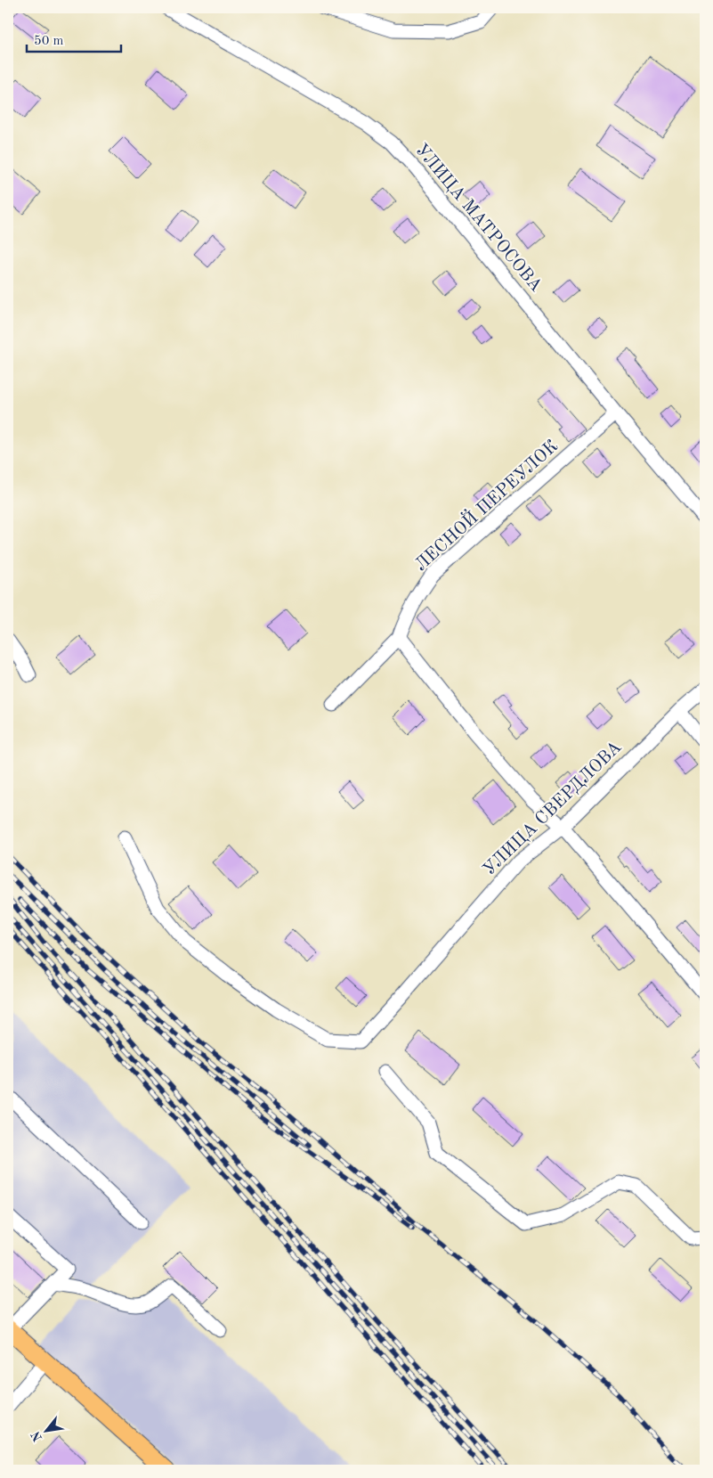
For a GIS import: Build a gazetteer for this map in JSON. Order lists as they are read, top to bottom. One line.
{"streets":{"street":["УЛИЦА МАТРОСОВА","ЛЕСНОЙ ПЕРЕУЛОК","УЛИЦА СВЕРДЛОВА"]},"crossings":[["УЛИЦА МАТРОСОВА","ЛЕСНОЙ ПЕРЕУЛОК"]],"scale_bar":"50 m","north":"bottom left"}
